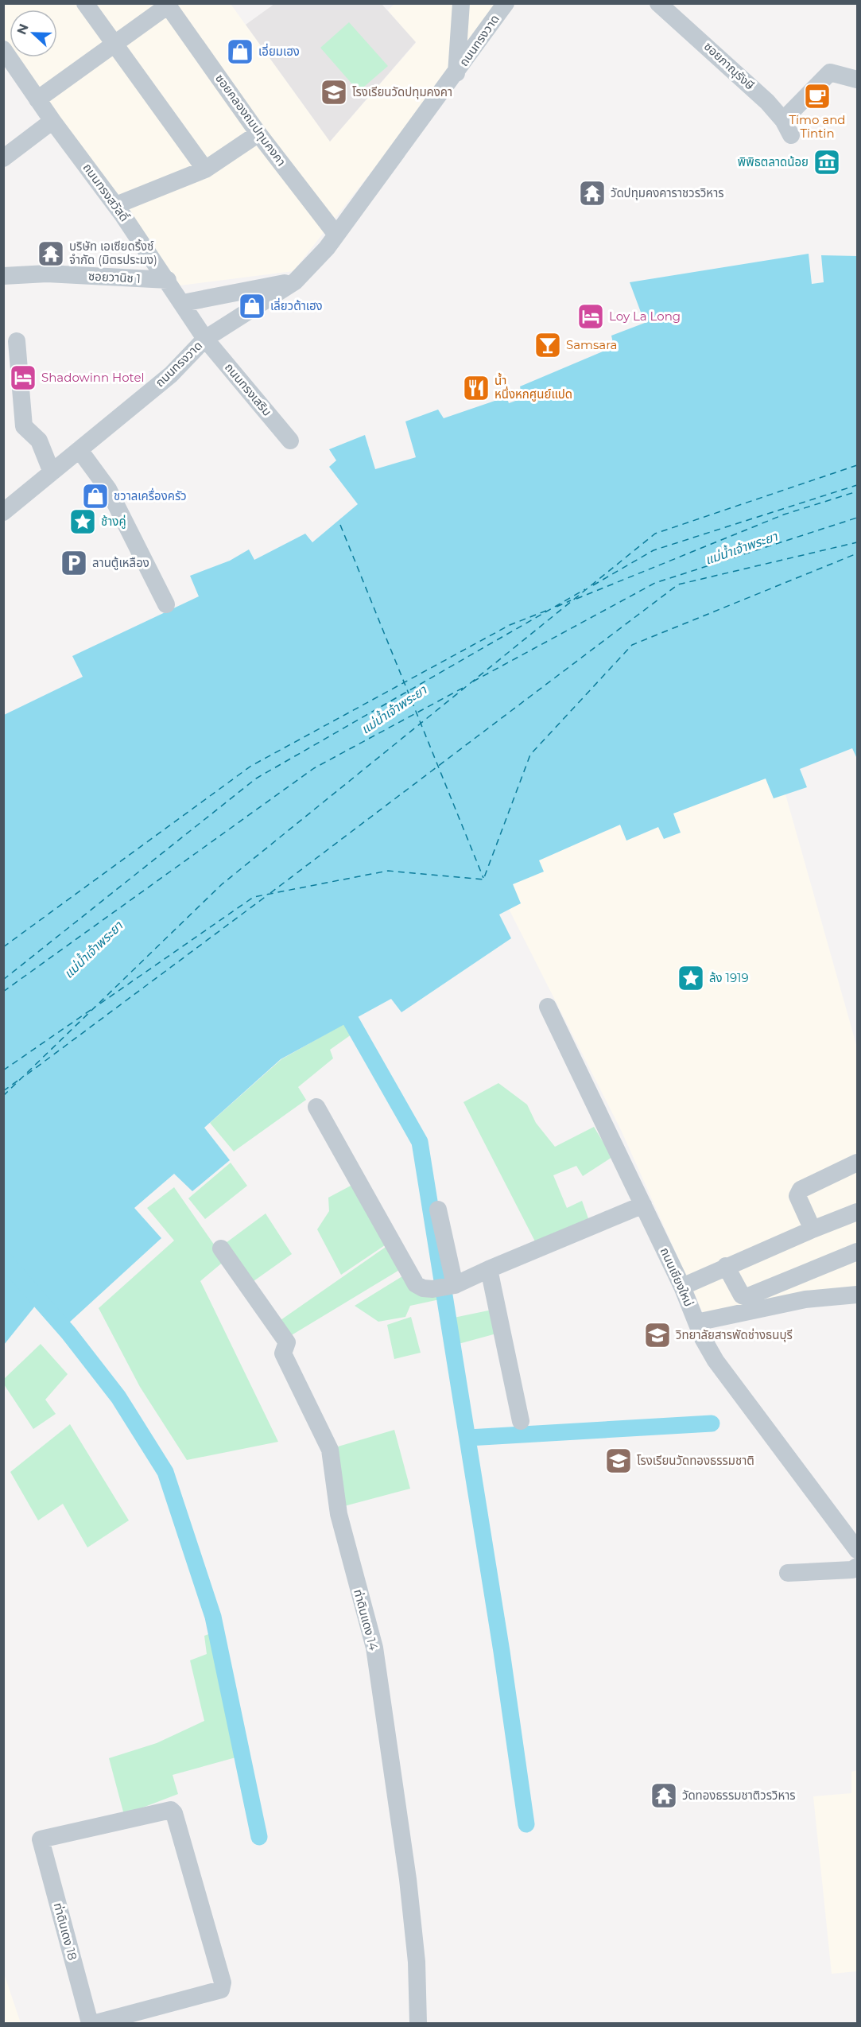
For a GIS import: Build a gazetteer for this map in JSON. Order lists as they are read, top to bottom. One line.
{"streets":{"street":["ถนนทรงวาด","ซอยภาณุรังษี","ซอยคลองถมปทุมคงคา","ถนนทรงสวัสดิ์","ซอยวานิช 1","ถนนทรงเสริม","ถนนเชียงใหม่","ท่าดินแดง 14","ท่าดินเดง 18"]},"crossings":[["ถนนทรงวาด","ซอยคลองถมปทุมคงคา"],["ถนนทรงวาด","ถนนทรงสวัสดิ์"],["ถนนทรงวาด","ถนนทรงเสริม"],["ถนนทรงสวัสดิ์","ซอยวานิช 1"],["ถนนทรงสวัสดิ์","ถนนทรงเสริม"]],"water":["แม่น้ำเจ้าพระยา"],"places":{"shop":["เอี่ยมเฮง","เลี่ยวต้าเฮง","ชวาลเครื่องครัว"],"school or university":["โรงเรียนวัดปทุมคงคา","วิทยาลัยสารพัดช่างธนบุรี","โรงเรียนวัดทองธรรมชาติ"],"cafe":["Timo and Tintin"],"museum":["พิพิธตลาดน้อย"],"temple":["วัดปทุมคงคาราชวรวิหาร","บริษัท เอเซียดริ้งซ์ จำกัด (มิตรประมง)","วัดทองธรรมชาติวรวิหาร"],"hotel":["Loy La Long","Shadowinn Hotel"],"bar":["Samsara"],"restaurant":["น้ำ หนึ่งหกศูนย์แปด"],"place":["ช้างคู่","ล้ง 1919"],"parking":["ลานตู้เหลือง"]},"north":"left"}
